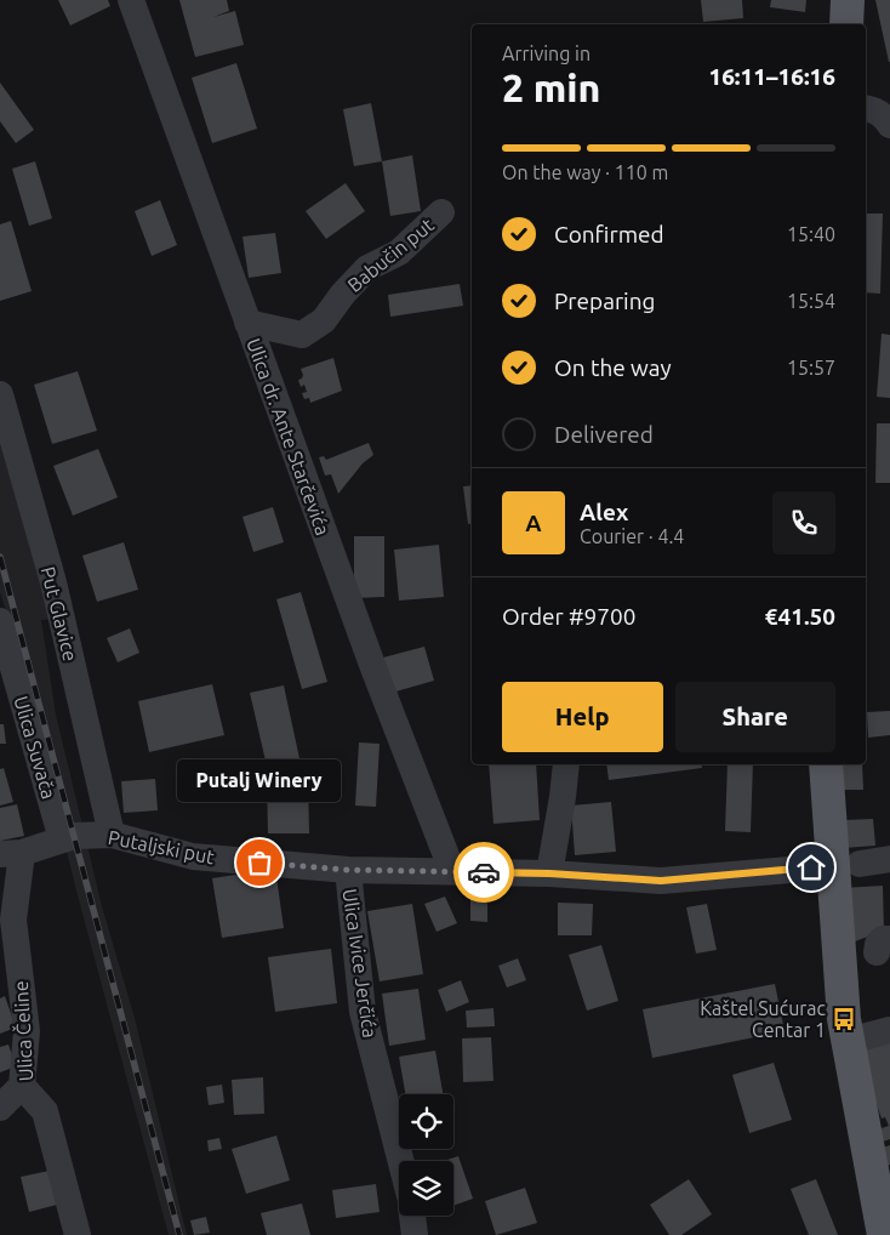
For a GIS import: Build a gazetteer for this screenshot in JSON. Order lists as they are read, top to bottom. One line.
{"streets":{"street":["Babučin put","Ulica dr. Ante Starčevića","Put Glavice","Ulica Suvača","Putaljski put","Ulica Ivice Jerčića","Ulica Čeline"]},"crossings":[["Babučin put","Ulica dr. Ante Starčevića"],["Ulica dr. Ante Starčevića","Putaljski put"],["Put Glavice","Putaljski put"],["Ulica Suvača","Putaljski put"],["Putaljski put","Ulica Ivice Jerčića"],["Putaljski put","Ulica Čeline"]],"places":{"other":["Putalj Winery"],"bus stop":["Kaštel Sućurac Centar 1"]},"page":{"heading":["2 min","Arriving in","16:11–16:16"],"panel":["Alex","Courier · 4.4","Order #9700","€41.50"],"bar":"On the way · 110 m","list":[["Confirmed","15:40"],["Preparing","15:54"],["On the way","15:57"],"Delivered"],"round":"A","buttons":["Help","Share"],"bubble":"Putalj Winery"}}
